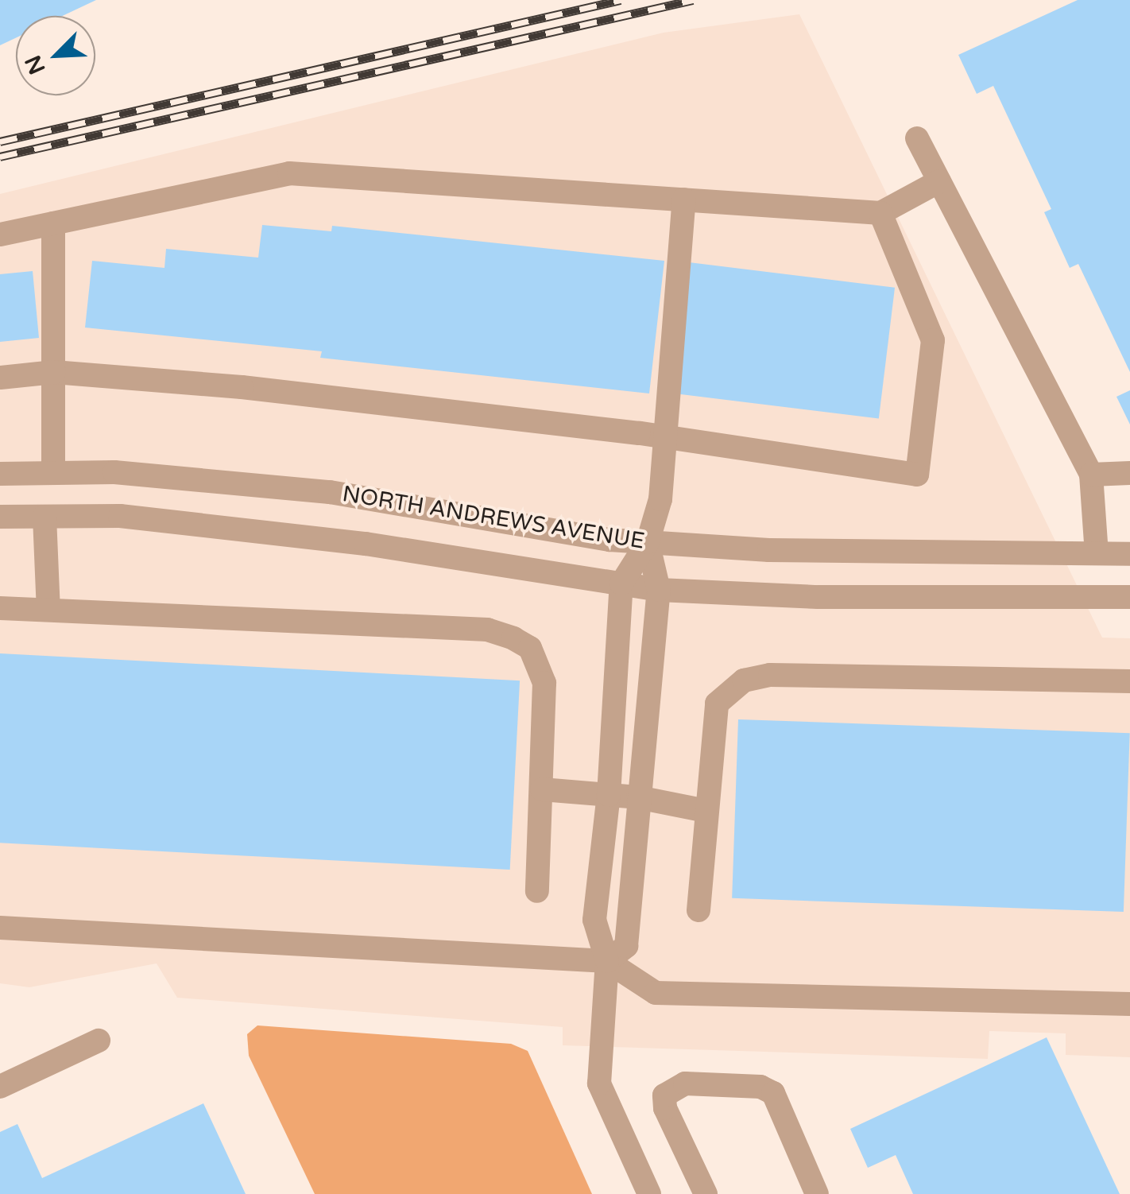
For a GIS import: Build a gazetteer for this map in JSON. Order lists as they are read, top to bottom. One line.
{"streets":{"street":["NORTH ANDREWS AVENUE"]},"north":"bottom left"}
